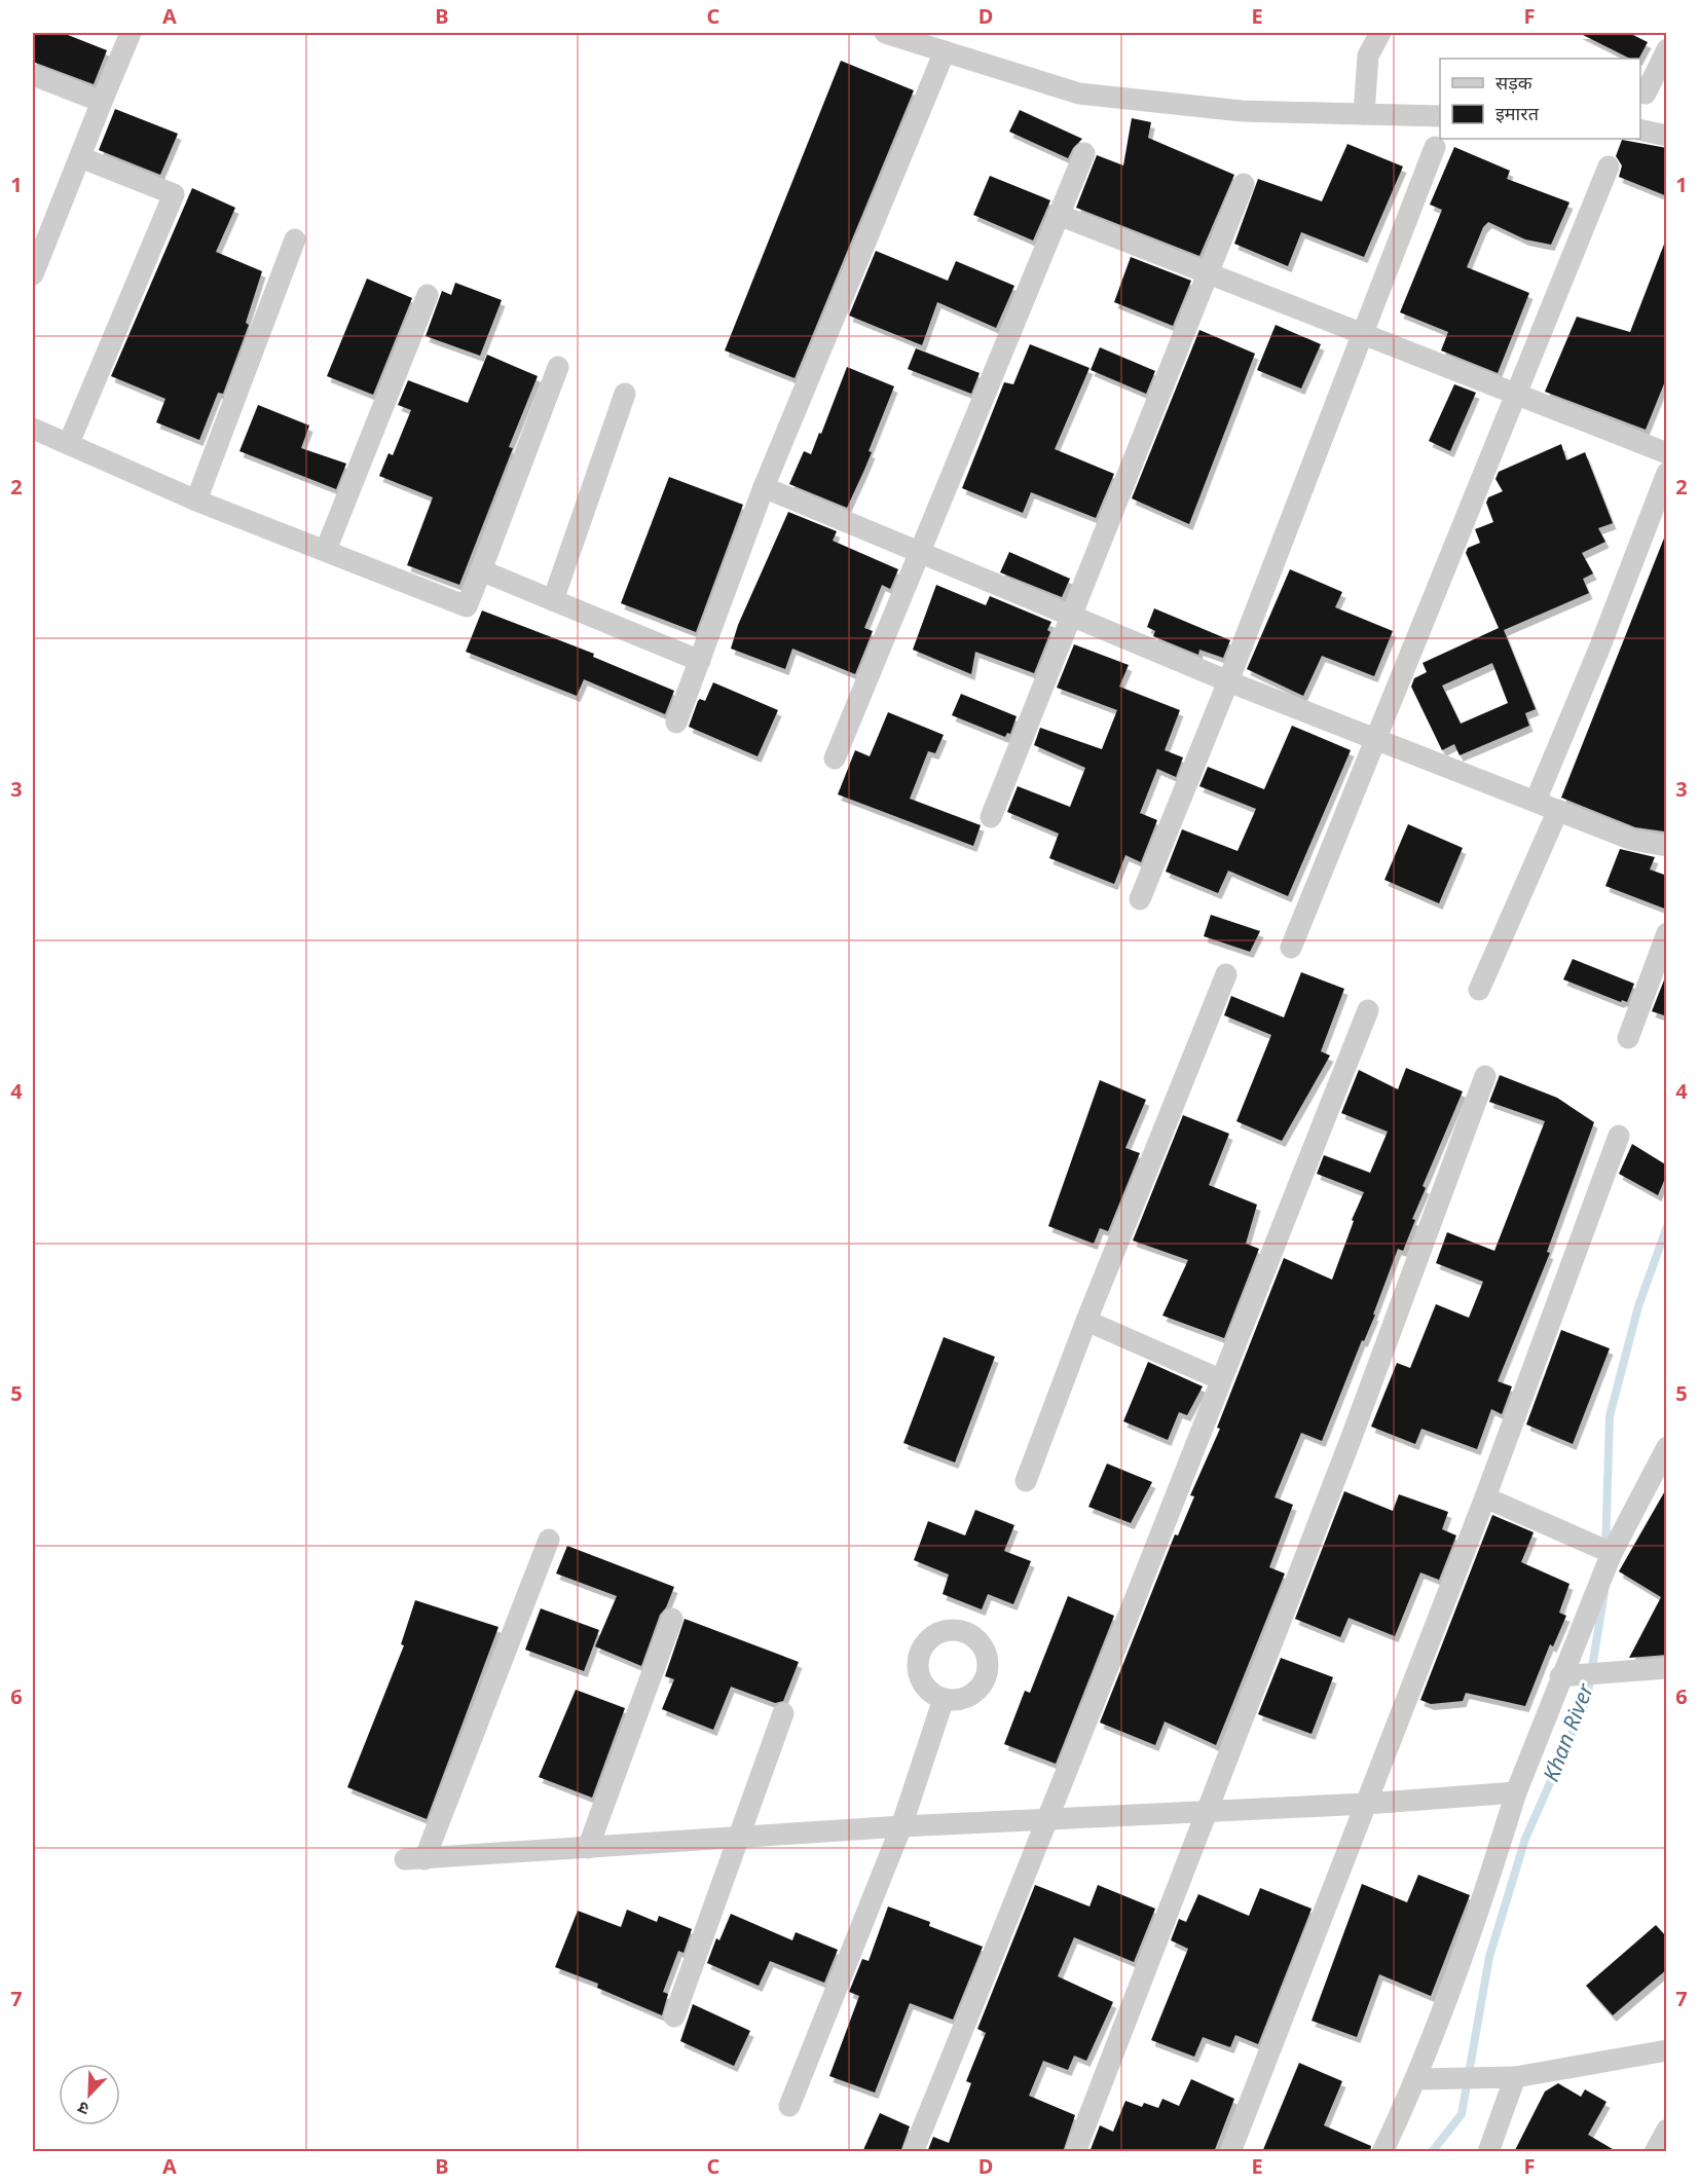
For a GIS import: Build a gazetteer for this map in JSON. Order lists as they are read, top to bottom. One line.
{"water":["Khan River"],"legend":["सड़क","इमारत"],"north":"bottom left","grid":{"columns":["A","B","C","D","E","F"],"rows":["1","2","3","4","5","6","7"]}}
